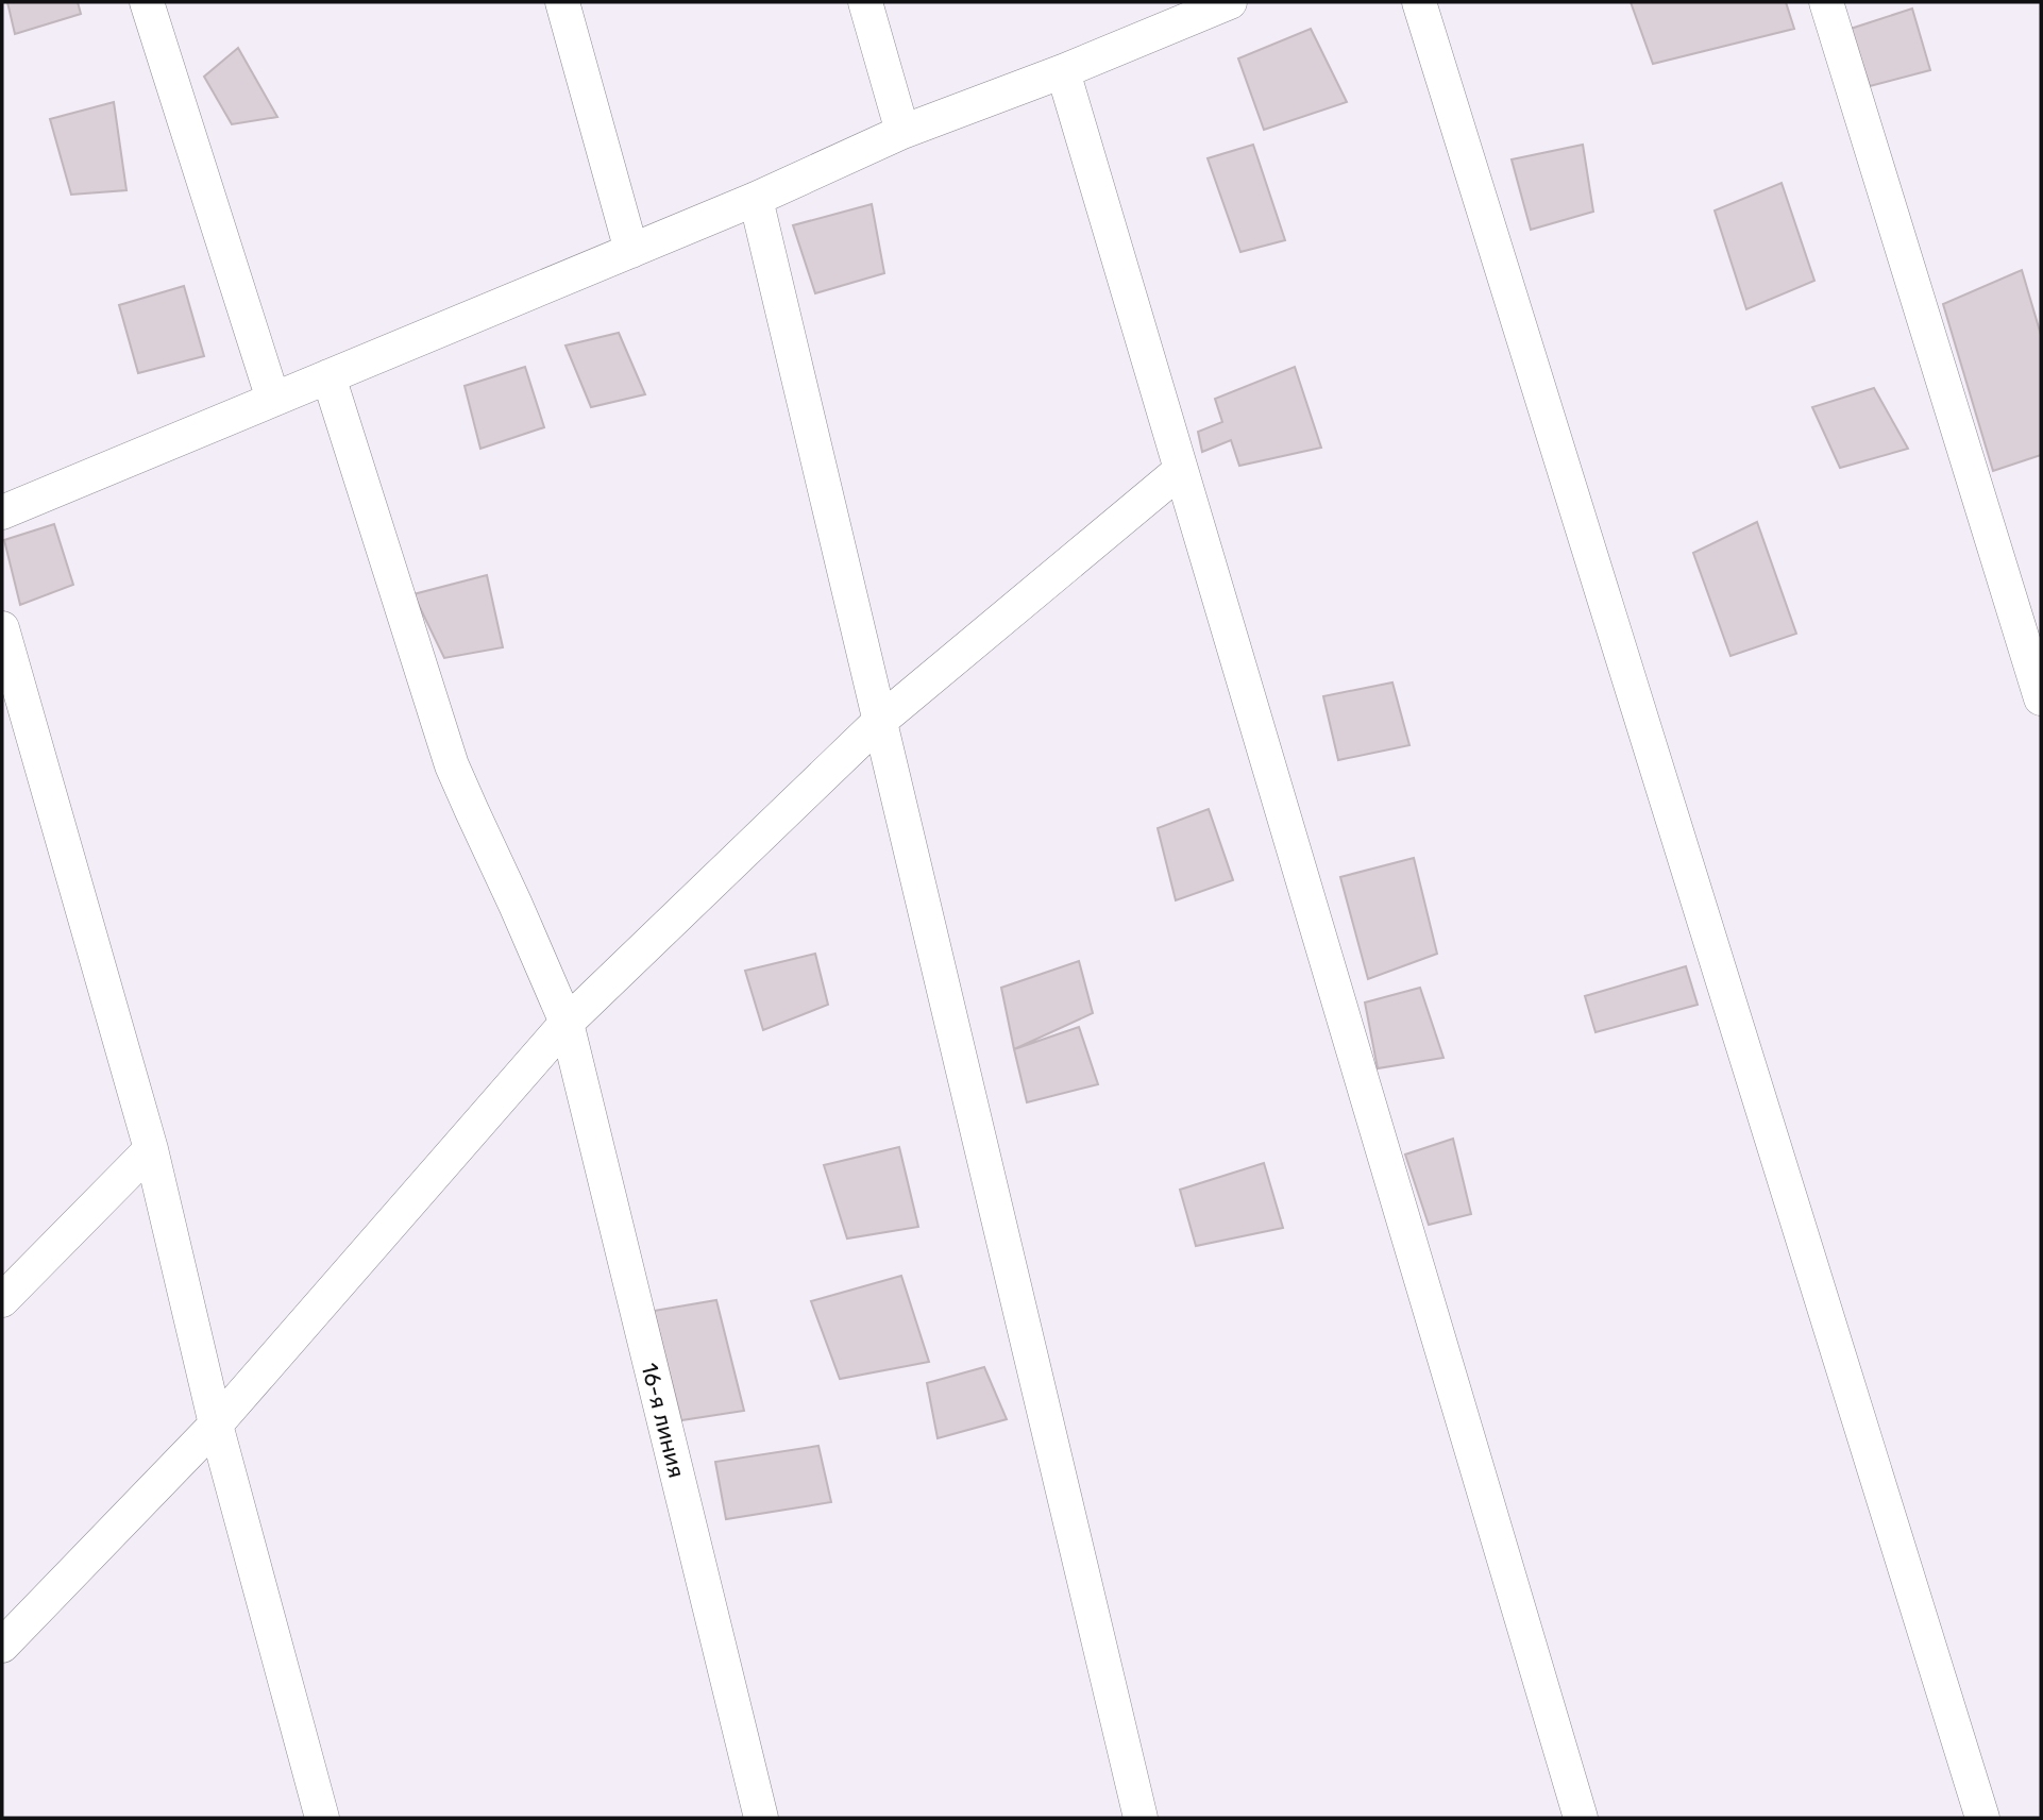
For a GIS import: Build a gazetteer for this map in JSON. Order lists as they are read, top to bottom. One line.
{"streets":{"street":["16-я линия"]}}
